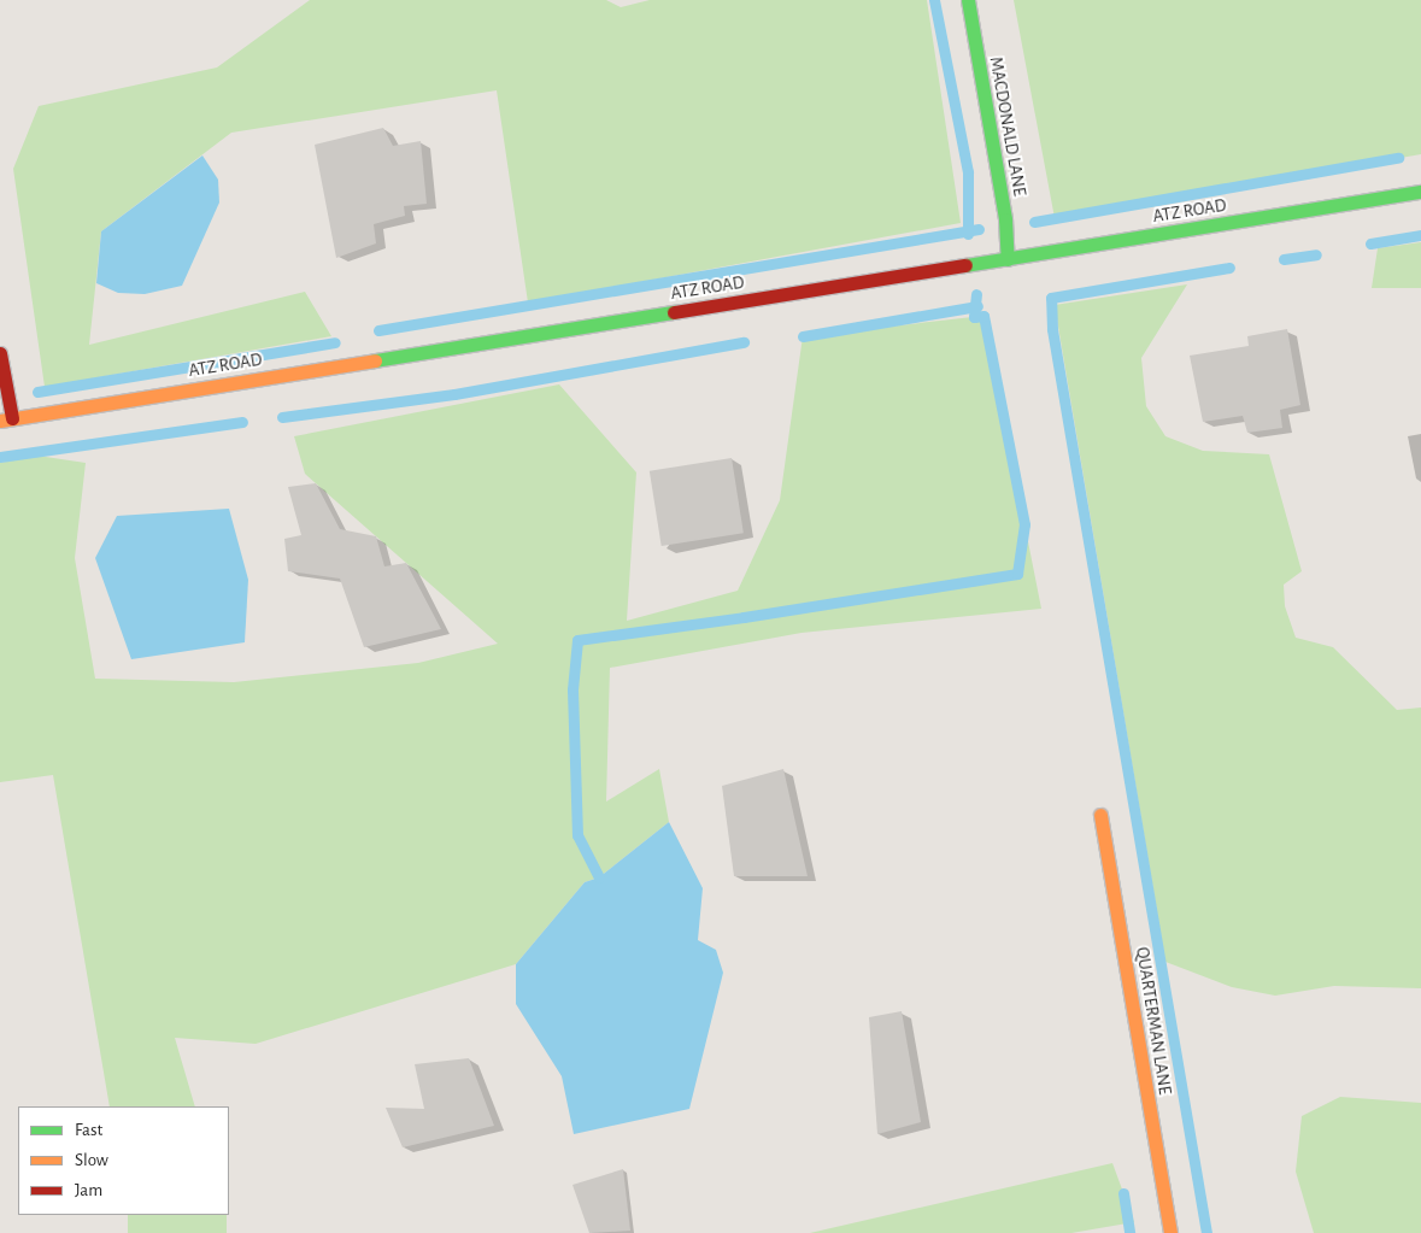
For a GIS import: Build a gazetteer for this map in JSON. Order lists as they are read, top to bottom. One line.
{"streets":{"street":["MACDONALD LANE","ATZ ROAD","QUARTERMAN LANE"]},"crossings":[["MACDONALD LANE","ATZ ROAD"]],"legend":["Fast","Slow","Jam"]}
